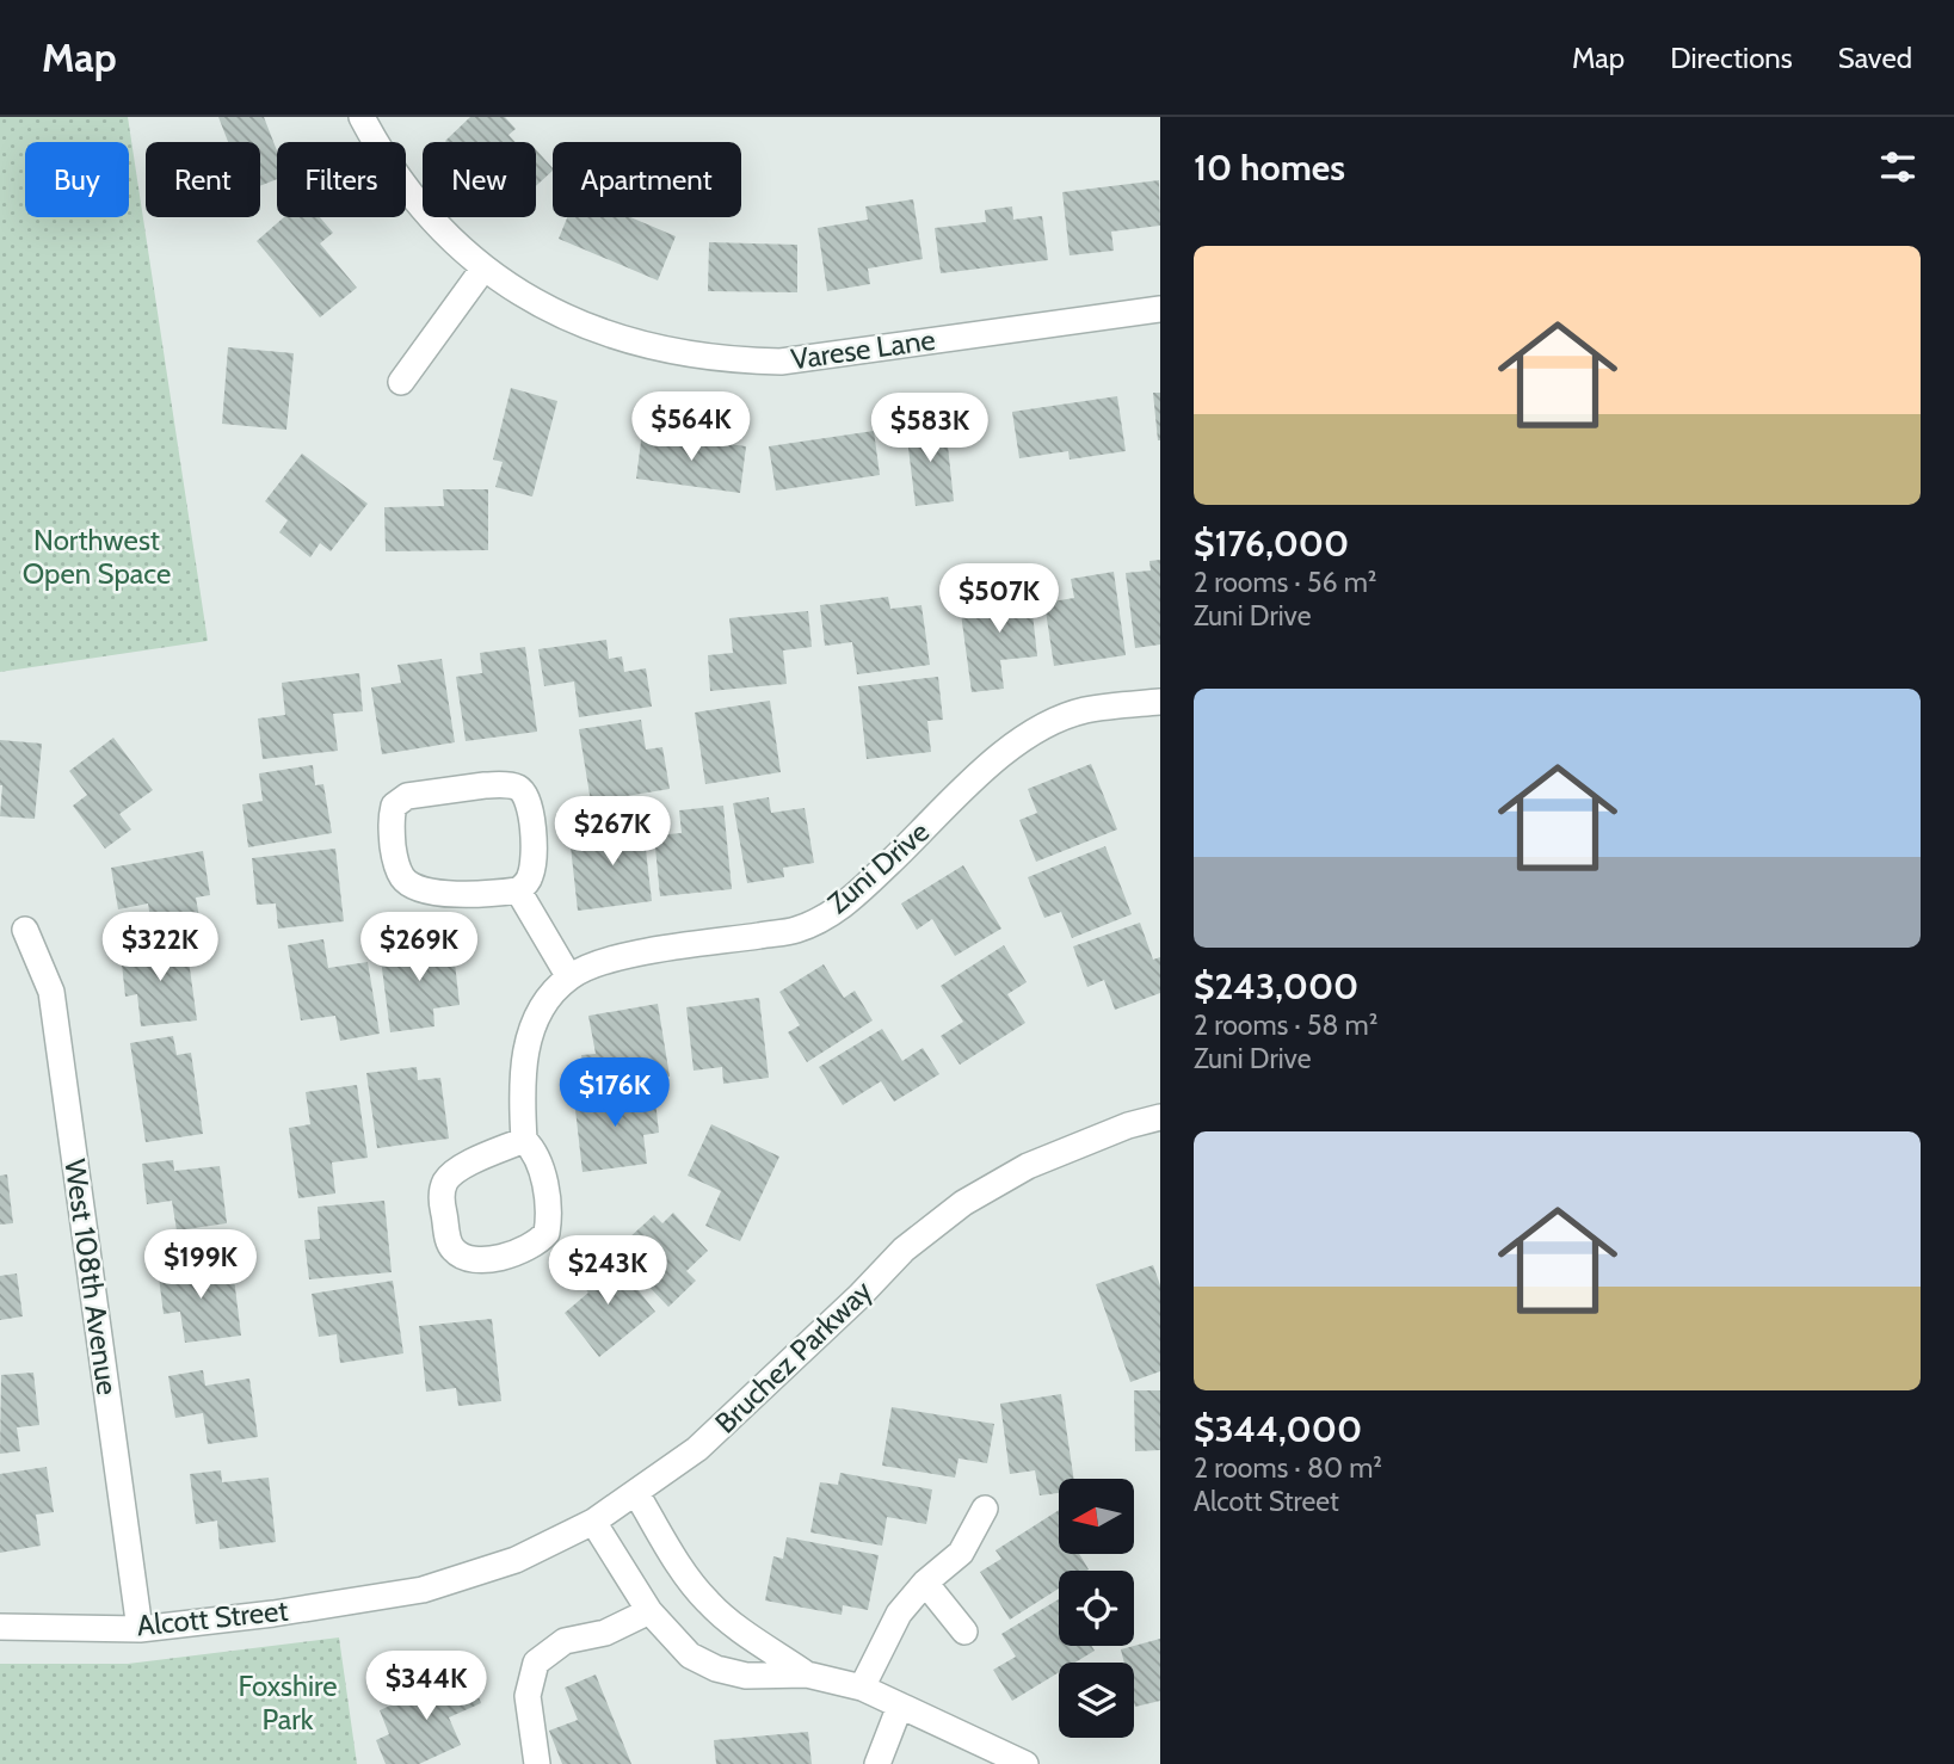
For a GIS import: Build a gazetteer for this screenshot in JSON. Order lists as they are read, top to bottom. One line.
{"streets":{"street":["Varese Lane","Zuni Drive","West 108th Avenue","Bruchez Parkway","Alcott Street"]},"crossings":[["West 108th Avenue","Alcott Street"],["Bruchez Parkway","Alcott Street"]],"parks":["Northwest Open Space","Foxshire Park"],"north":"left","page":{"header":"Map","nav":["Map","Directions","Saved"],"heading":"10 homes","chip":["Buy","Rent","Filters","New","Apartment"],"list":[{"name":"$176,000","note":"2 rooms · 56 m² · Zuni Drive"},{"name":"$243,000","note":"2 rooms · 58 m² · Zuni Drive"},{"name":"$344,000","note":"2 rooms · 80 m² · Alcott Street"}],"price":["$564K","$583K","$507K","$267K","$322K","$269K","$176K","$199K","$243K","$344K"]}}
